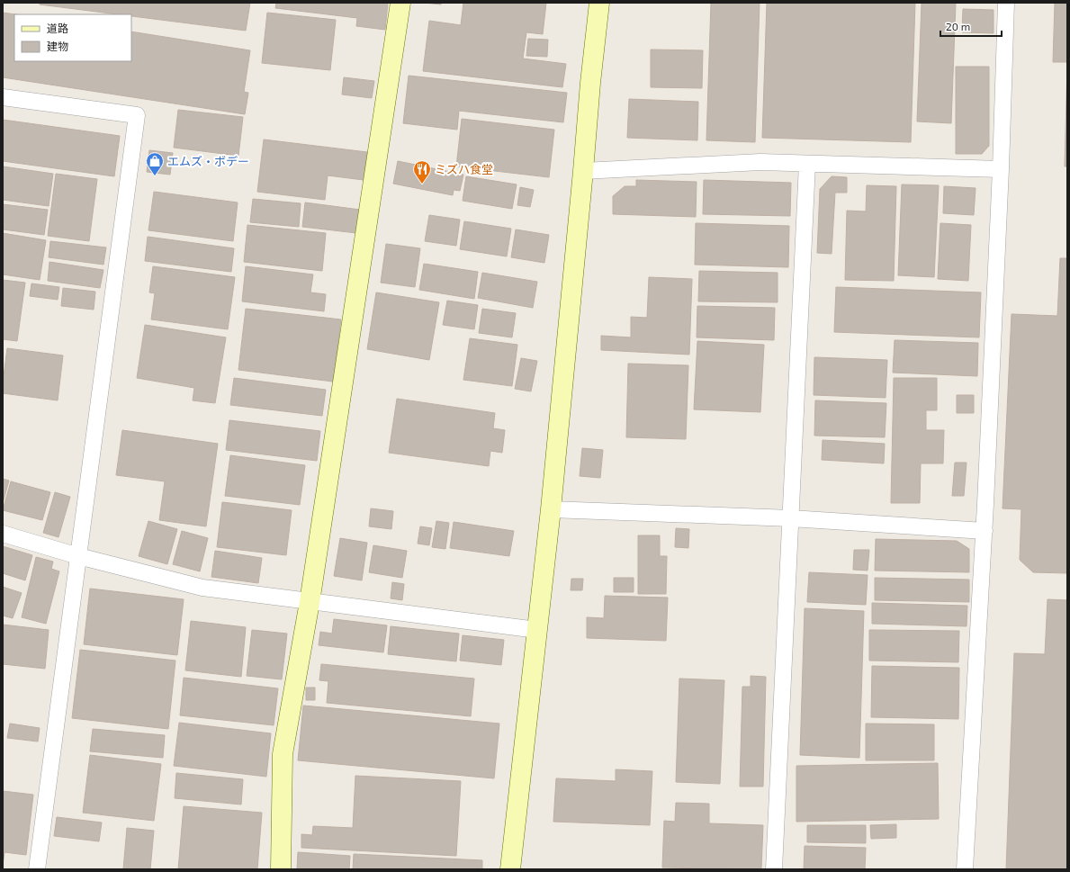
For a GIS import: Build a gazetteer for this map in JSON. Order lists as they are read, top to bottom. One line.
{"places":{"shop":["エムズ・ボデー"],"restaurant":["ミズハ食堂"]},"legend":["道路","建物"],"scale_bar":"20 m"}
